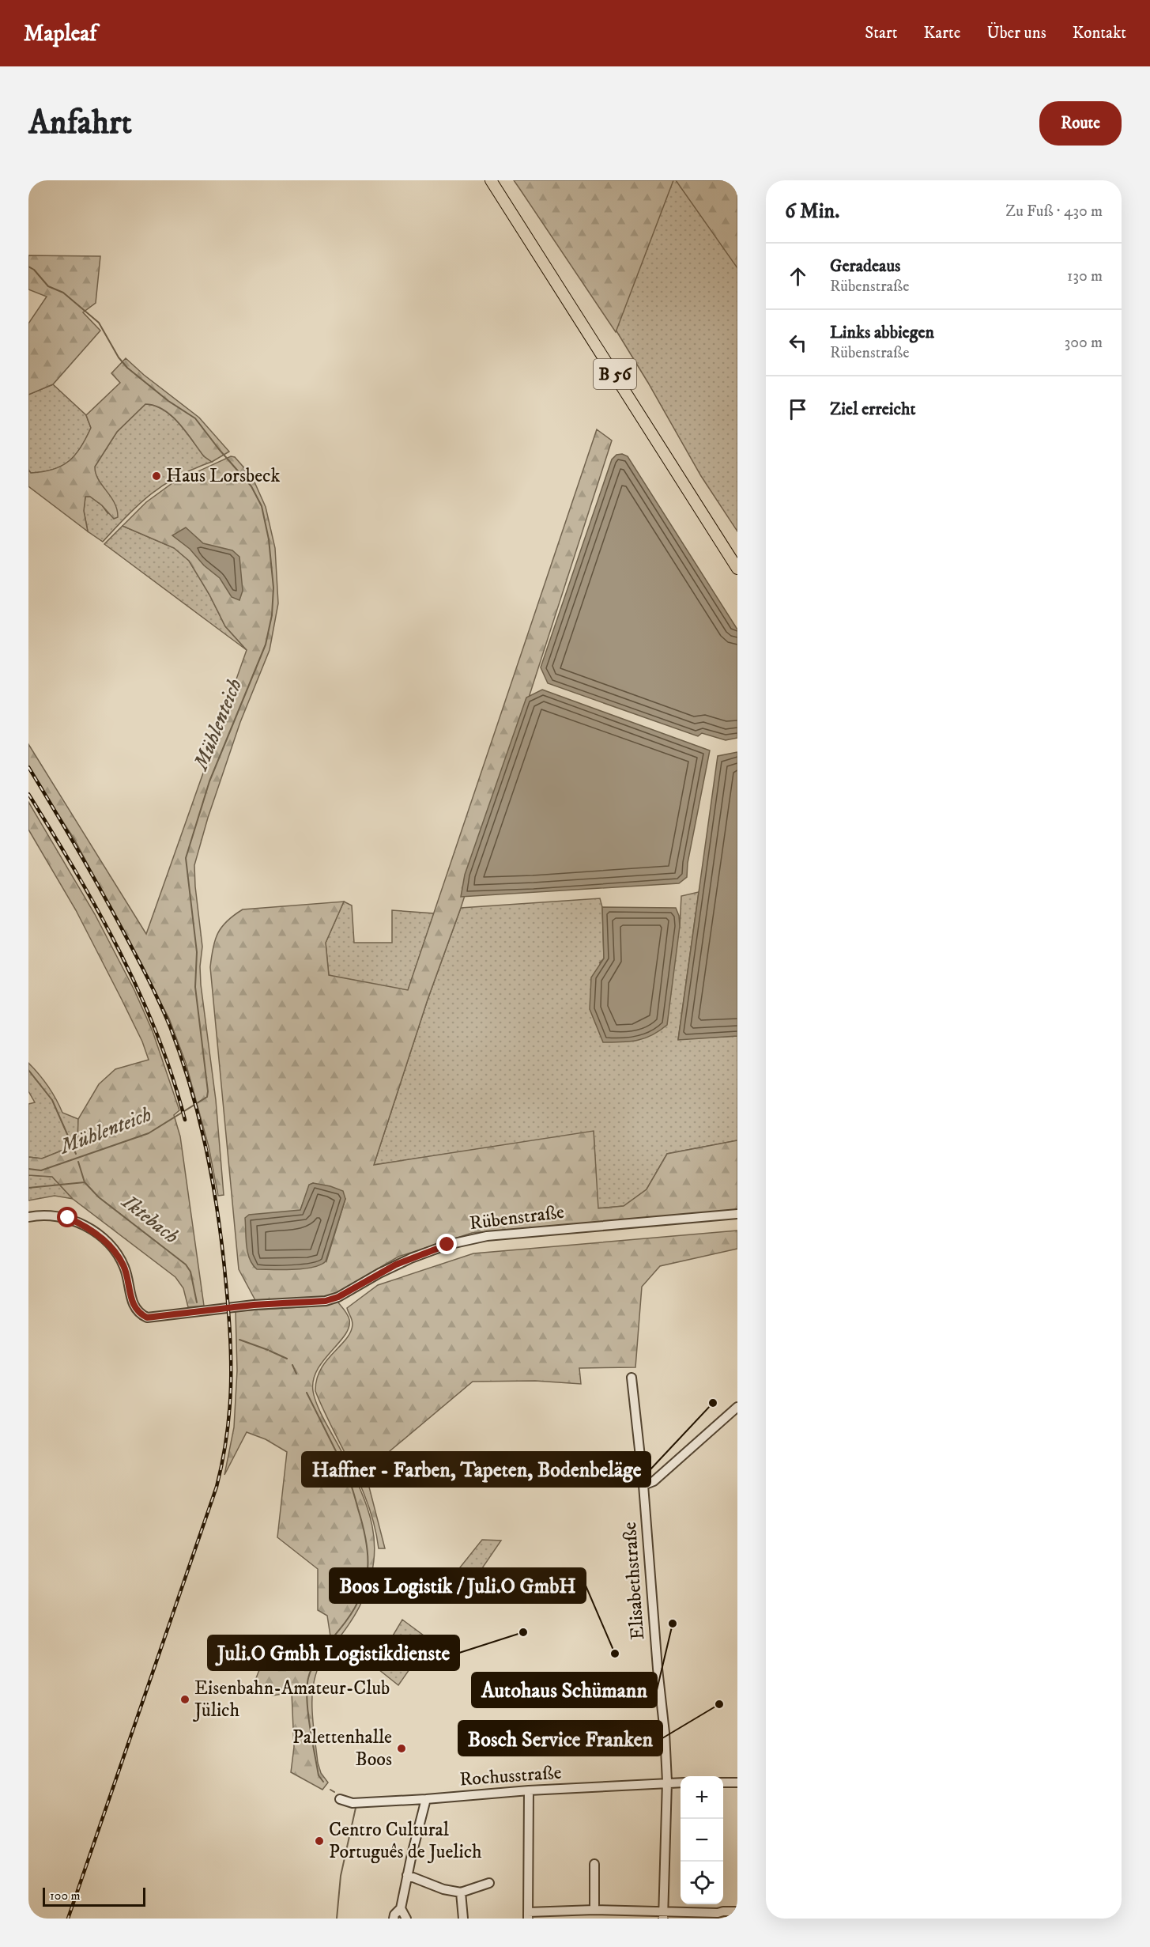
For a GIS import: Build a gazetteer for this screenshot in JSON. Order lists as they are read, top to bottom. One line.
{"streets":{"main road":["B 56"],"street":["Rübenstraße","Elisabethstraße","Rochusstraße"]},"crossings":[["Elisabethstraße","Rochusstraße"]],"water":["Mühlenteich","Iktebach"],"places":["Haus Lorsbeck","Haffner - Farben, Tapeten, Bodenbeläge","Autohaus Schümann","Juli.O Gmbh Logistikdienste","Boos Logistik / Juli.O GmbH","Eisenbahn-Amateur-Club Jülich","Bosch Service Franken","Palettenhalle Boos","Centro Cultural Português de Juelich"],"scale_bar":"100 m","page":{"header":"Mapleaf","nav":["Start","Karte","Über uns","Kontakt"],"buttons":"Route","title":"Anfahrt","heading":["6 Min.","Zu Fuß · 430 m"],"list":[["Geradeaus","Rübenstraße","130 m"],["Links abbiegen","Rübenstraße","300 m"],"Ziel erreicht"],"map_buttons":["+","−"],"scale":"100 m"}}
